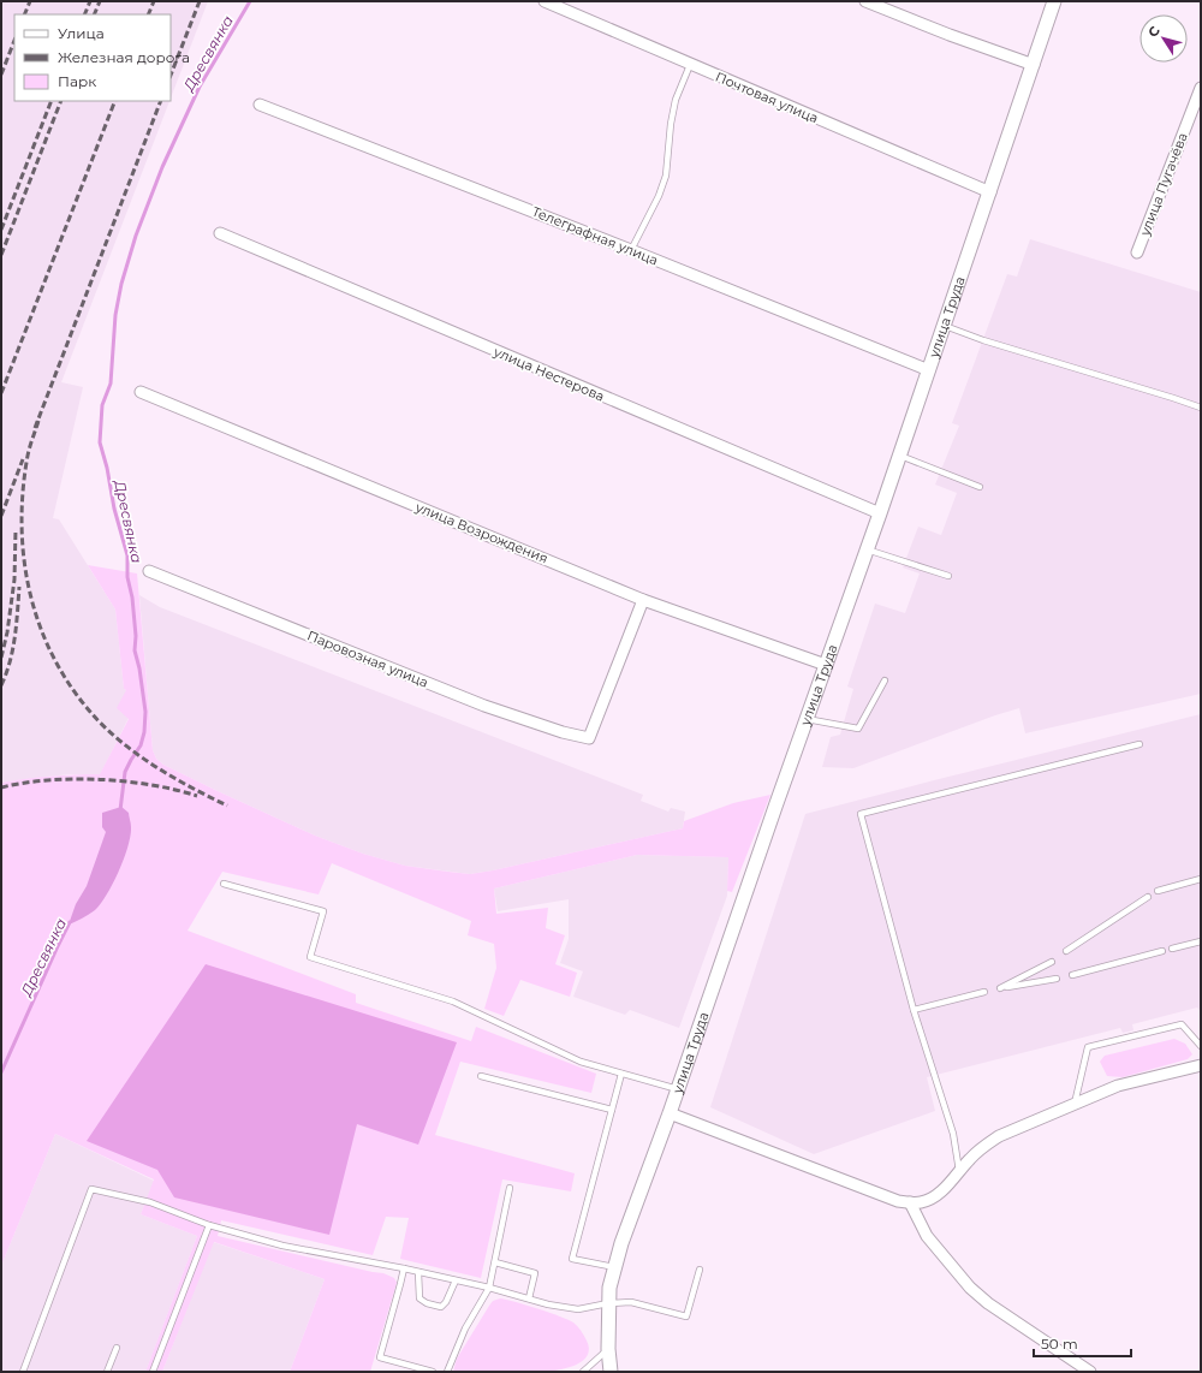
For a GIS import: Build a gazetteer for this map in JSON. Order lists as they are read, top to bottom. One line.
{"streets":{"street":["Почтовая улица","улица Пугачёва","Телеграфная улица","улица Труда","улица Нестерова","улица Возрождения","Паровозная улица"]},"crossings":[["Почтовая улица","улица Труда"],["Телеграфная улица","улица Труда"],["улица Труда","улица Нестерова"],["улица Труда","улица Возрождения"],["улица Возрождения","Паровозная улица"]],"water":["Дресвянка"],"legend":["Улица","Железная дорога","Парк"],"scale_bar":"50 m","north":"top left"}
